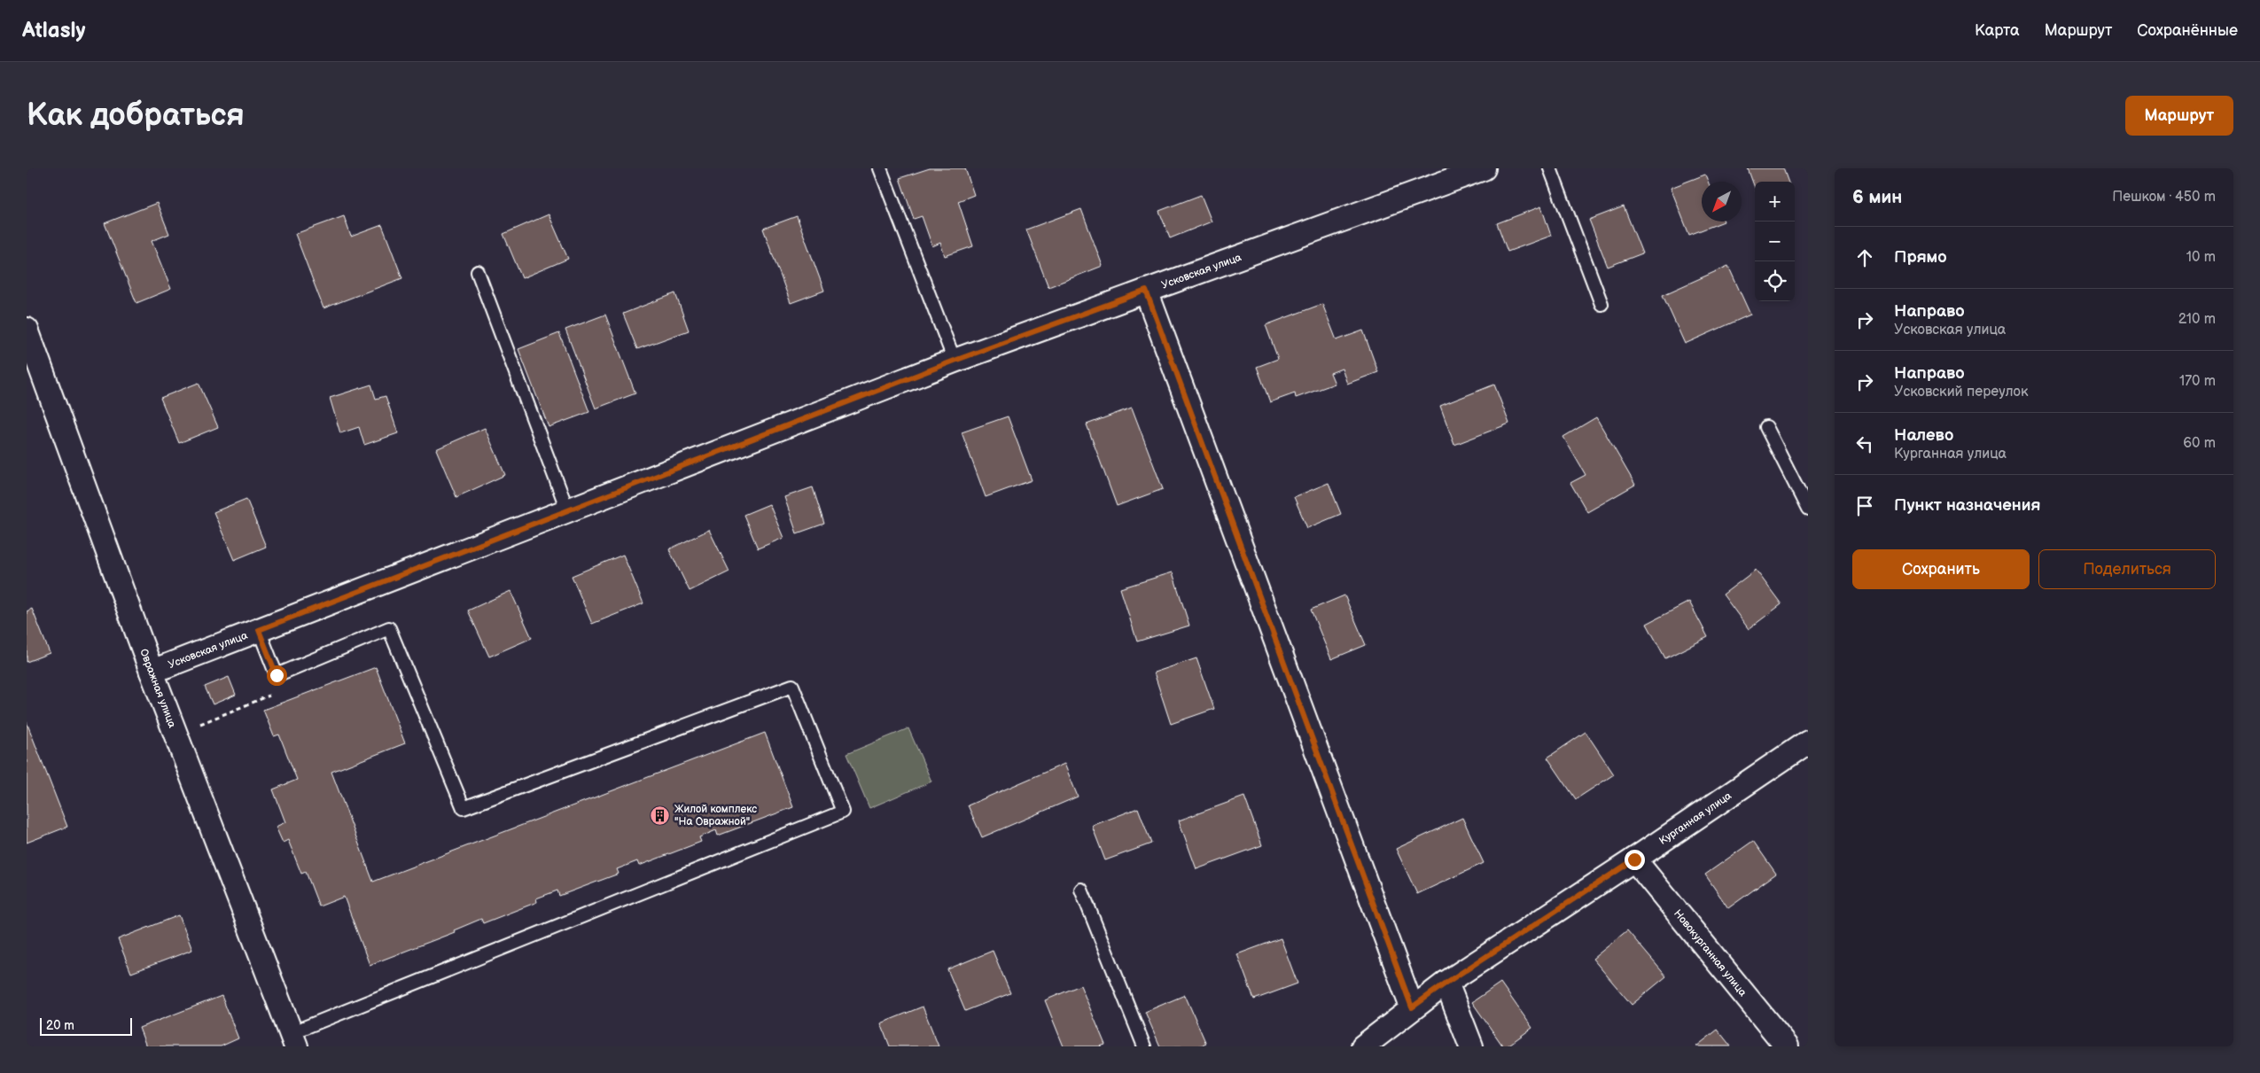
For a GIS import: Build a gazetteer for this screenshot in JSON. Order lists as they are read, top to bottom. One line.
{"streets":{"street":["Усковская улица","Овражная улица","Курганная улица","Новокурганная улица"]},"crossings":[["Усковская улица","Овражная улица"],["Курганная улица","Новокурганная улица"]],"places":{"building":["Жилой комплекс \"На Овражной\""]},"scale_bar":"20 m","north":"bottom left","page":{"header":"Atlasly","nav":["Карта","Маршрут","Сохранённые"],"buttons":["Маршрут",["Сохранить","Поделиться"]],"title":"Как добраться","heading":["6 мин","Пешком · 450 m"],"map_buttons":["+","−"],"list":[["Прямо","10 m"],["Направо","Усковская улица","210 m"],["Направо","Усковский переулок","170 m"],["Налево","Курганная улица","60 m"],"Пункт назначения"],"scale":"20 m"}}
